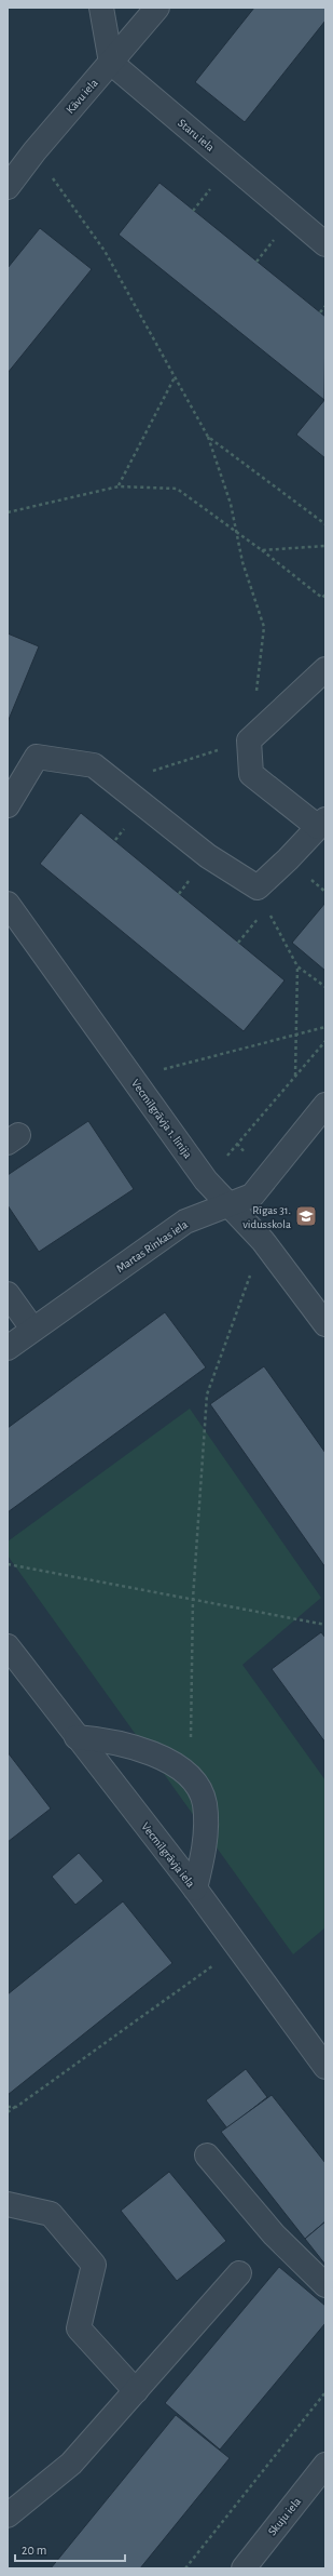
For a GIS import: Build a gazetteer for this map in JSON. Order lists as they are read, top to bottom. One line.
{"streets":{"street":["Kāvu iela","Staru iela","Vecmīlgrāvja 1. līnija","Martas Rinkas iela","Vecmīlgrāvja iela","Skuju iela"]},"crossings":[["Kāvu iela","Staru iela"],["Vecmīlgrāvja 1. līnija","Martas Rinkas iela"]],"places":{"school or university":["Rīgas 31. vidusskola"]},"scale_bar":"20 m"}
